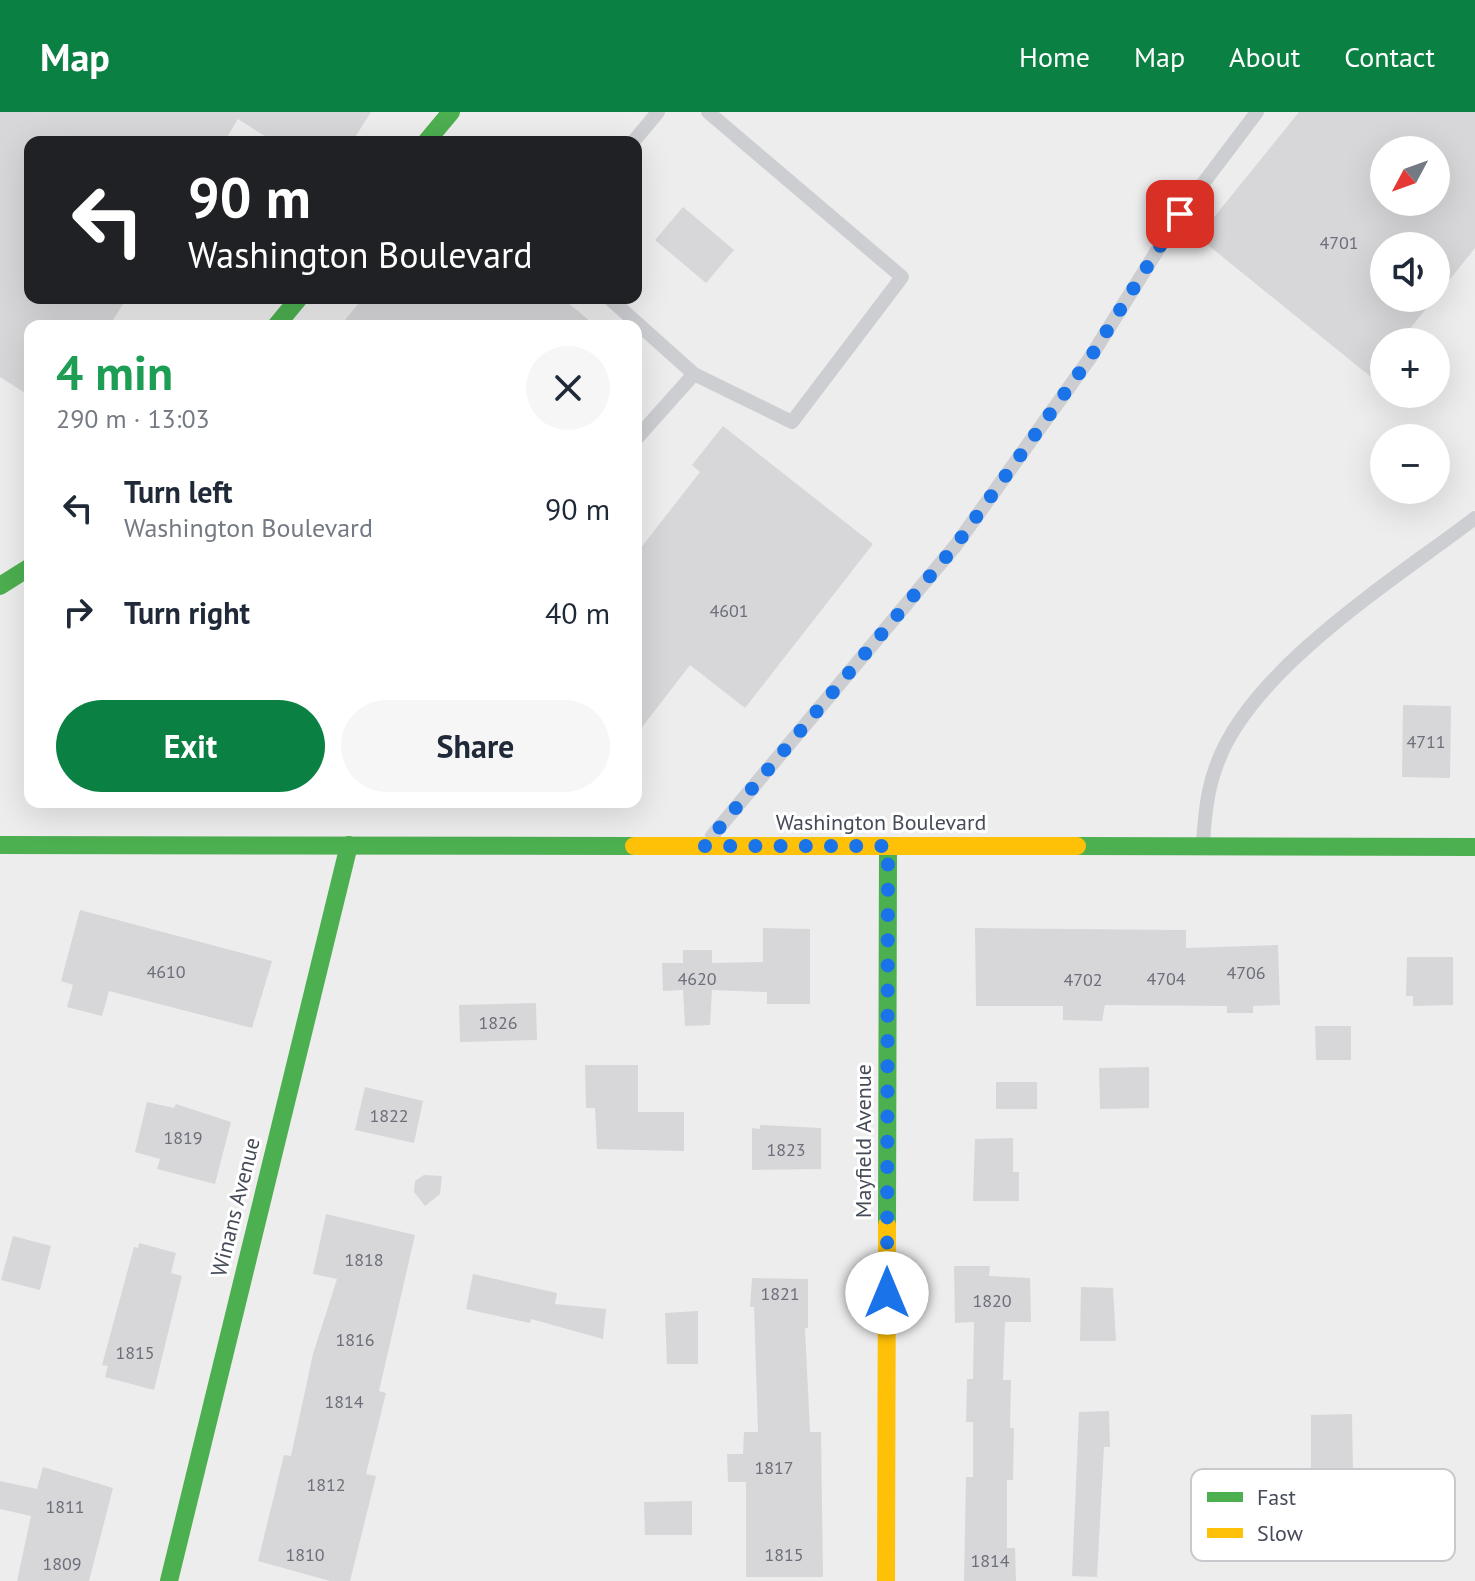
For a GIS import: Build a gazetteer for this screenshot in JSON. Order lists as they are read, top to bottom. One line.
{"streets":{"street":["Washington Boulevard","Mayfield Avenue","Winans Avenue"]},"crossings":[["Washington Boulevard","Mayfield Avenue"],["Washington Boulevard","Winans Avenue"]],"house_numbers":["4701","4601","4711","4610","4706","4620","4704","4702","1826","1822","1819","1823","1818","1821","1820","1816","1815","1814","1817","1812","1811","1810","1815","1814","1809"],"legend":["Fast","Slow"],"north":"bottom left","page":{"header":"Map","nav":["Home","Map","About","Contact"],"map_buttons":["+","−"],"turn":["90 m","Washington Boulevard"],"heading":["4 min","290 m · 13:03"],"list":[{"name":"Turn left","note":"Washington Boulevard","value":"90 m"},{"name":"Turn right","value":"40 m"}],"buttons":["Exit","Share"]}}
